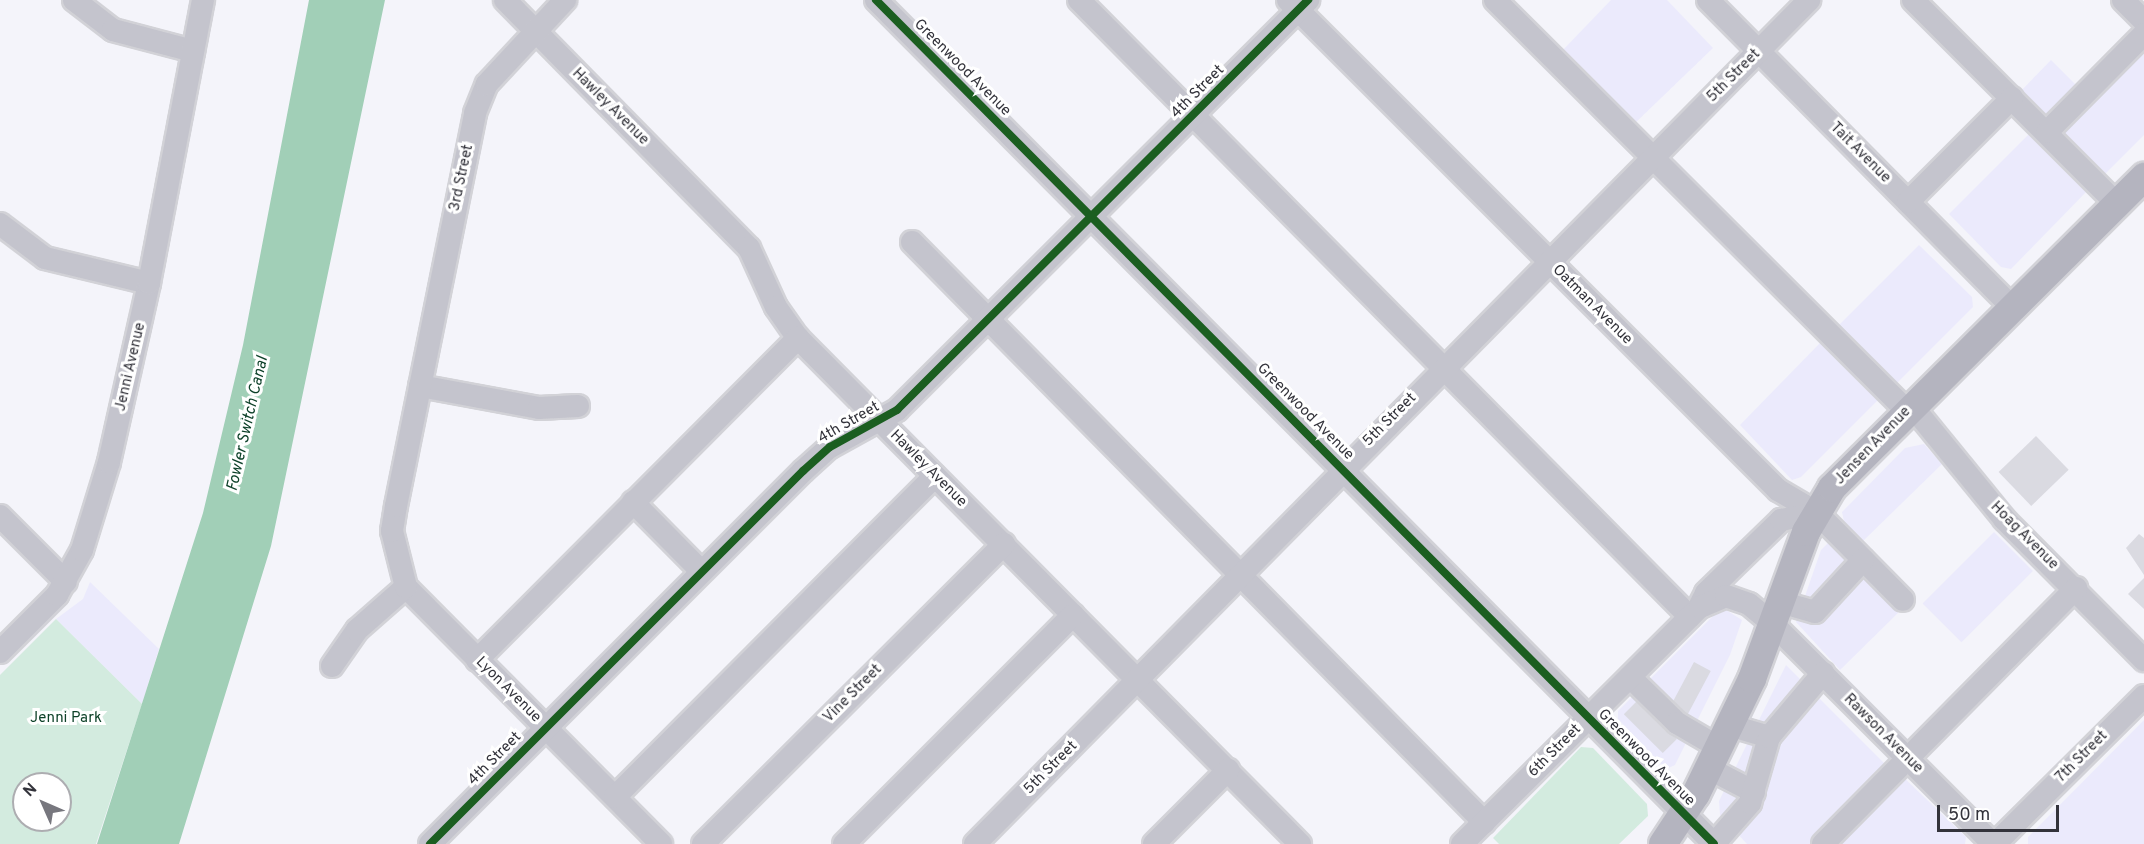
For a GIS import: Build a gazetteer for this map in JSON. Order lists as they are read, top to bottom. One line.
{"streets":{"main road":["Jensen Avenue"],"street":["Greenwood Avenue","5th Street","4th Street","Hawley Avenue","Tait Avenue","3rd Street","Oatman Avenue","Jenni Avenue","Hoag Avenue","Lyon Avenue","Vine Street","Rawson Avenue","6th Street","7th Street"]},"crossings":[["Greenwood Avenue","5th Street"],["Greenwood Avenue","4th Street"],["Greenwood Avenue","Jensen Avenue"],["Greenwood Avenue","6th Street"],["5th Street","Hawley Avenue"],["5th Street","Tait Avenue"],["5th Street","Oatman Avenue"],["5th Street","Hoag Avenue"],["4th Street","Hawley Avenue"],["4th Street","Oatman Avenue"],["4th Street","Lyon Avenue"],["Hawley Avenue","3rd Street"],["Hawley Avenue","Vine Street"],["Tait Avenue","Jensen Avenue"],["3rd Street","Lyon Avenue"],["Oatman Avenue","Jensen Avenue"],["Oatman Avenue","6th Street"],["Jensen Avenue","Hoag Avenue"],["Jensen Avenue","Rawson Avenue"],["Jensen Avenue","6th Street"],["Rawson Avenue","6th Street"],["Rawson Avenue","7th Street"]],"water":["Fowler Switch Canal"],"parks":["Jenni Park"],"scale_bar":"50 m","north":"top left"}
